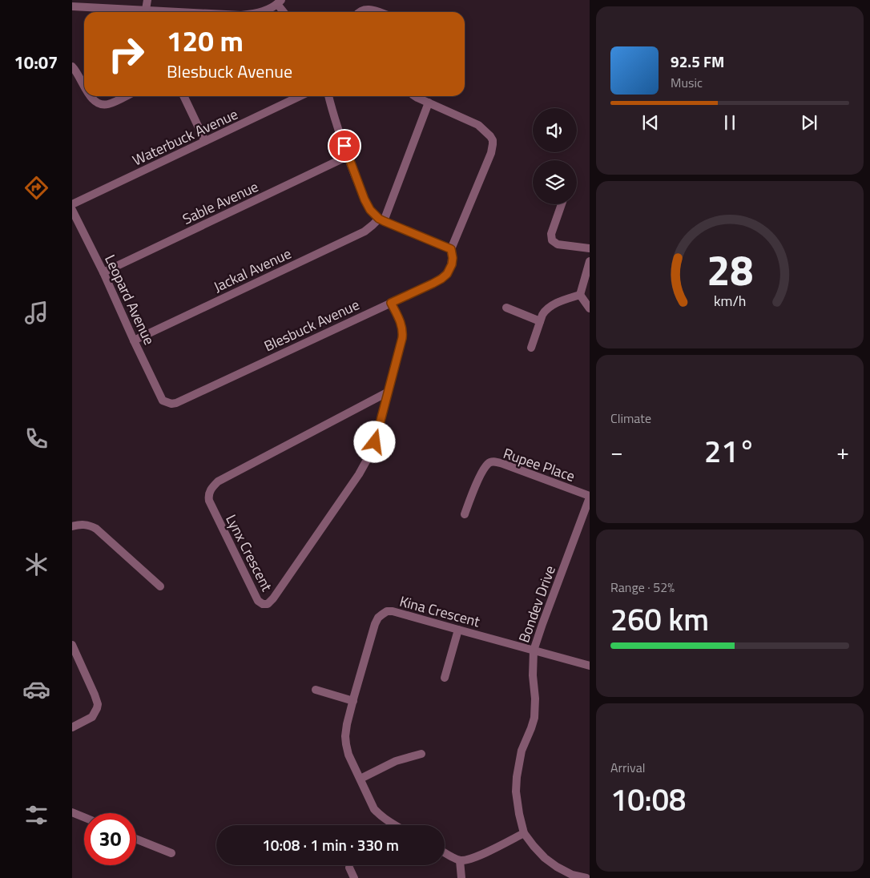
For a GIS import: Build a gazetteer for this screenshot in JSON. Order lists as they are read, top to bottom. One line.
{"streets":{"street":["Waterbuck Avenue","Sable Avenue","Jackal Avenue","Leopard Avenue","Blesbuck Avenue","Rupee Place","Lynx Crescent","Bondev Drive","Kina Crescent"]},"crossings":[["Sable Avenue","Leopard Avenue"],["Jackal Avenue","Leopard Avenue"],["Leopard Avenue","Blesbuck Avenue"],["Blesbuck Avenue","Lynx Crescent"],["Rupee Place","Bondev Drive"],["Bondev Drive","Kina Crescent"]],"page":{"tabs":"10:07","turn":["120 m","Blesbuck Avenue"],"song":["92.5 FM","Music"],"tile":["Climate",["Range · 52%","260 km"],["Arrival","10:08"]],"heat":["−","21°","+"],"limit":"30","trip":"10:08 · 1 min · 330 m","gauge":["28","km/h"]}}
